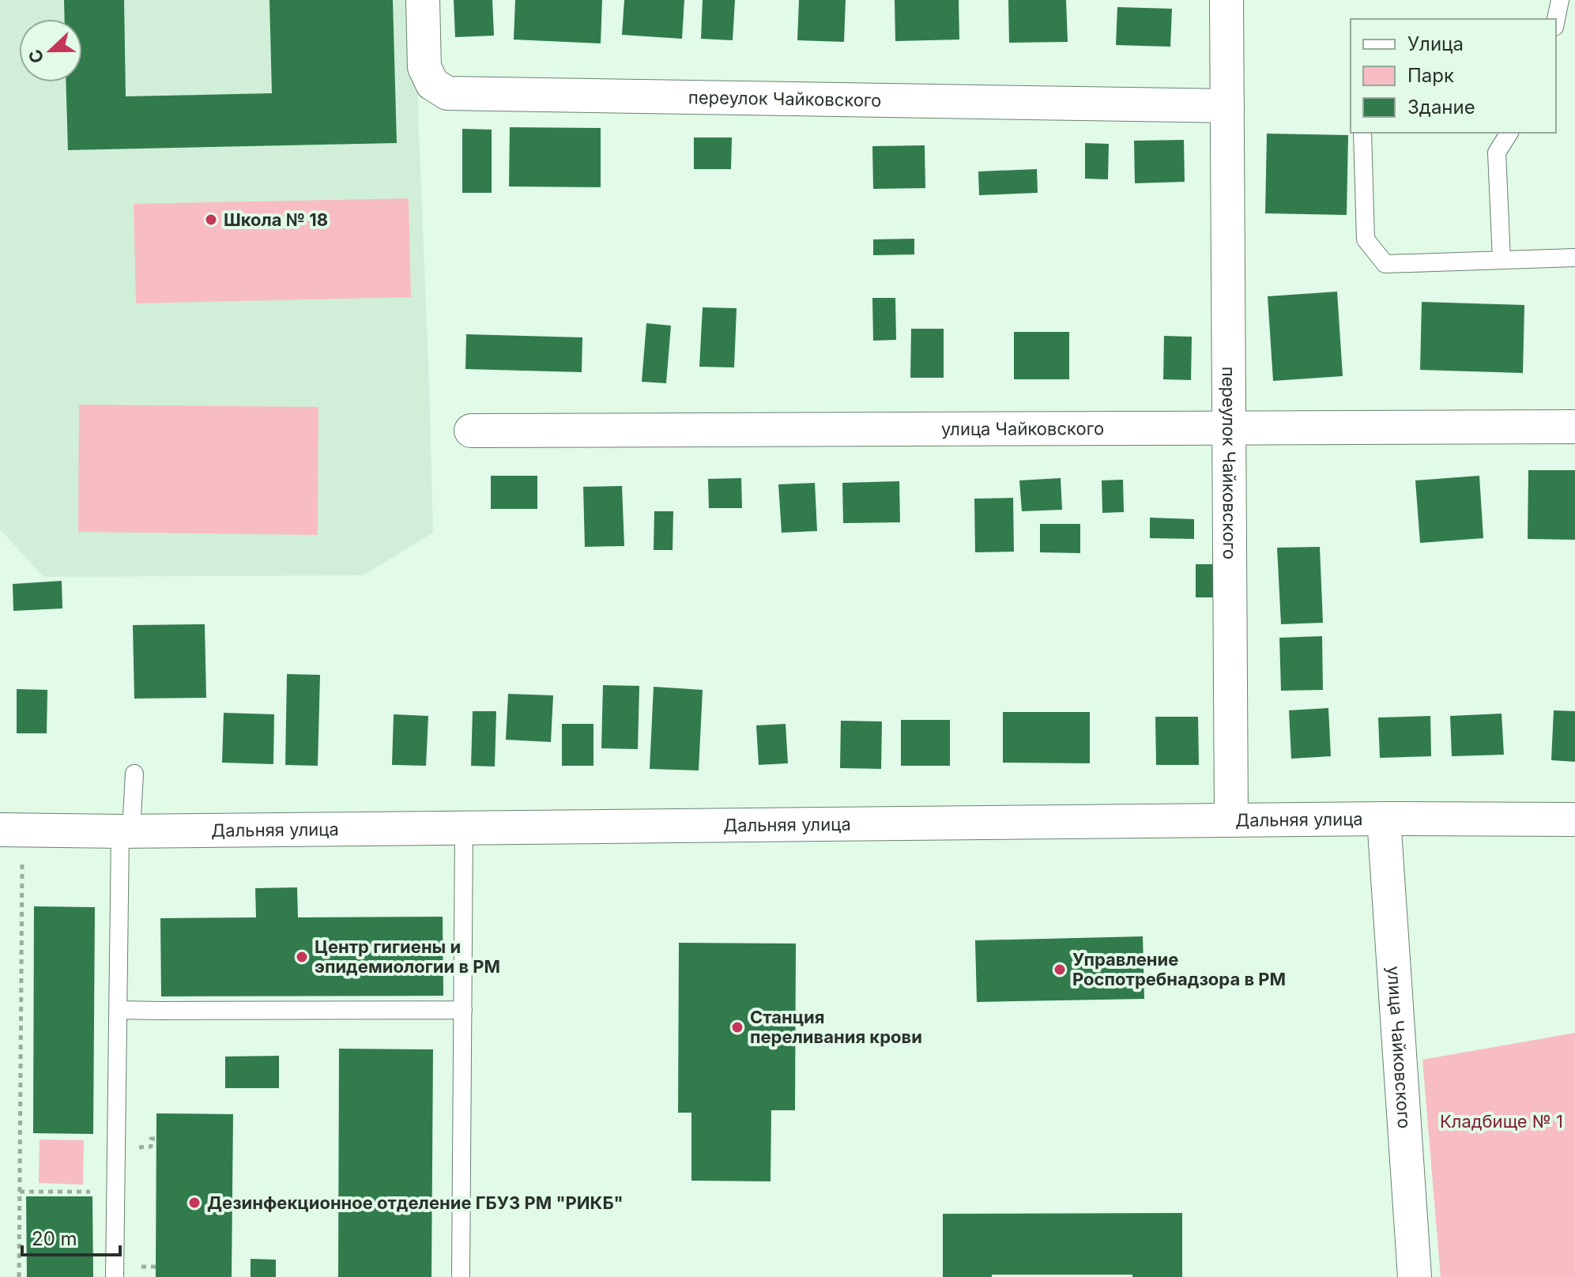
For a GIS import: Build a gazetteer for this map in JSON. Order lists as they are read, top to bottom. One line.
{"streets":{"street":["переулок Чайковского","улица Чайковского","Дальняя улица"]},"crossings":[["переулок Чайковского","улица Чайковского"],["переулок Чайковского","Дальняя улица"],["улица Чайковского","Дальняя улица"]],"parks":["Кладбище № 1"],"places":["Школа № 18","Центр гигиены и эпидемиологии в РМ","Управление Роспотребнадзора в РМ","Станция переливания крови","Дезинфекционное отделение ГБУЗ РМ \"РИКБ\""],"legend":["Улица","Парк","Здание"],"scale_bar":"20 m","north":"left"}
